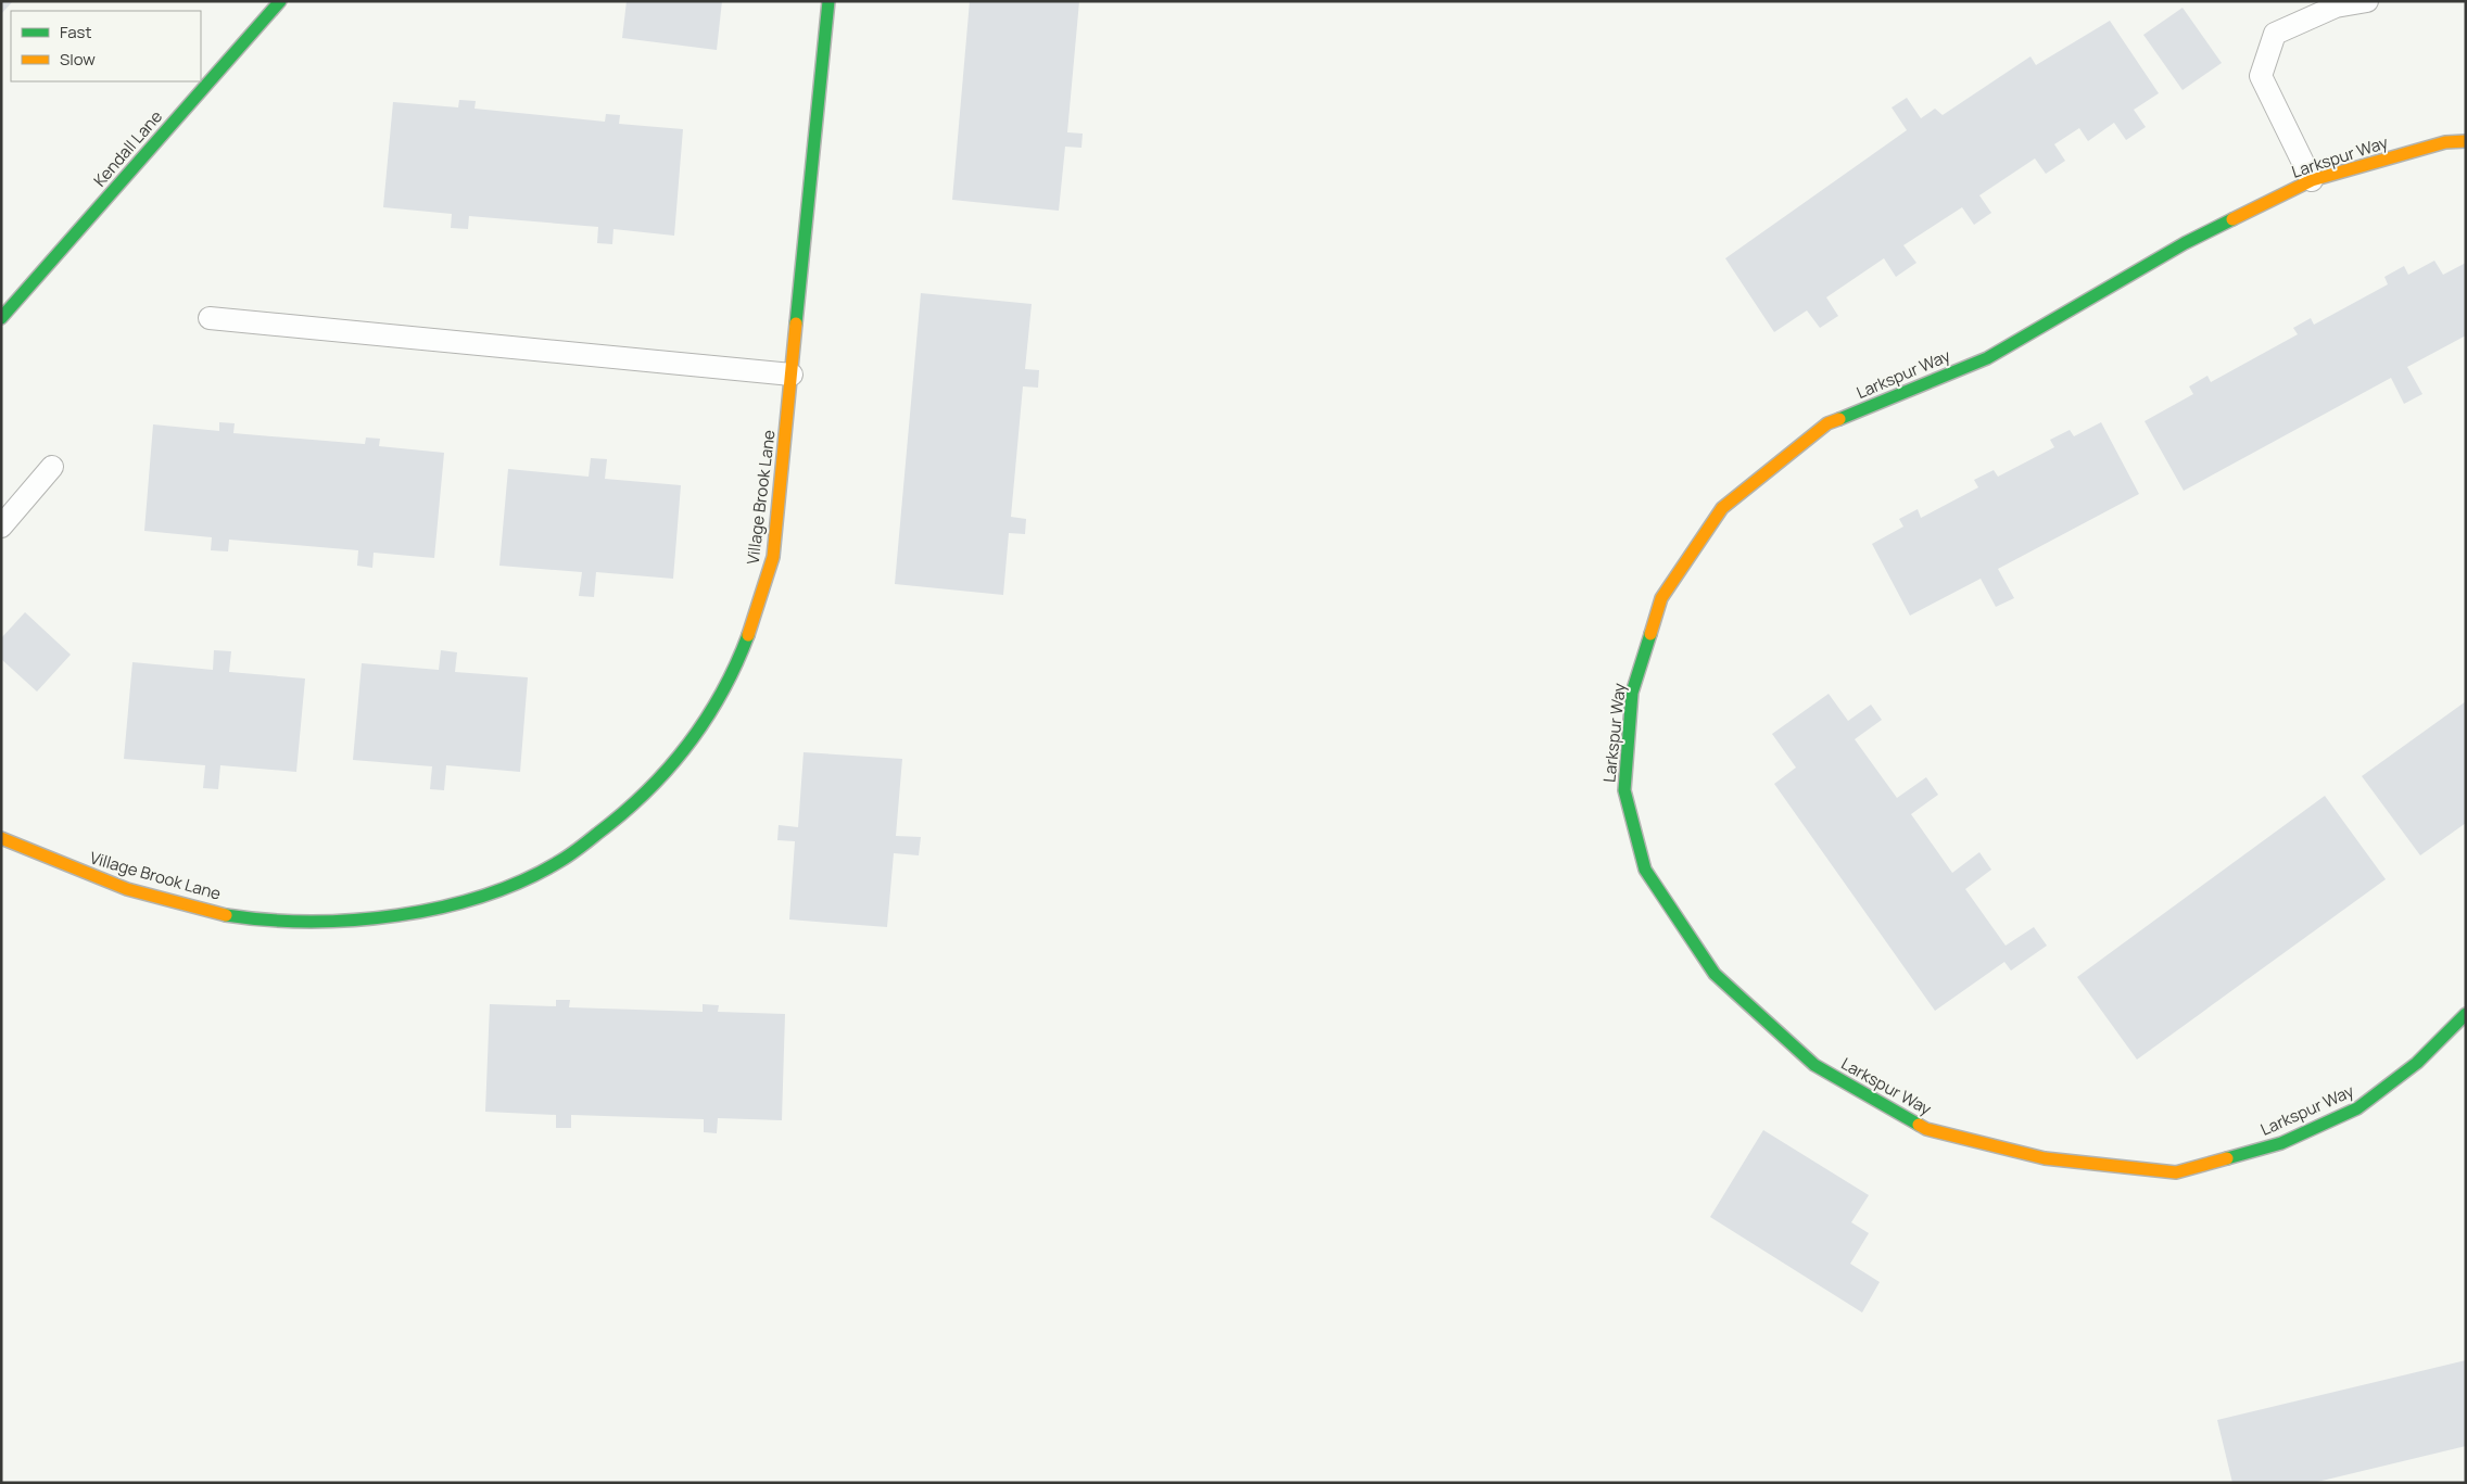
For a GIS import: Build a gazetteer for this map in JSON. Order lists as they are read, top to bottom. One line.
{"streets":{"street":["Kendall Lane","Larkspur Way","Village Brook Lane"]},"legend":["Fast","Slow"]}
